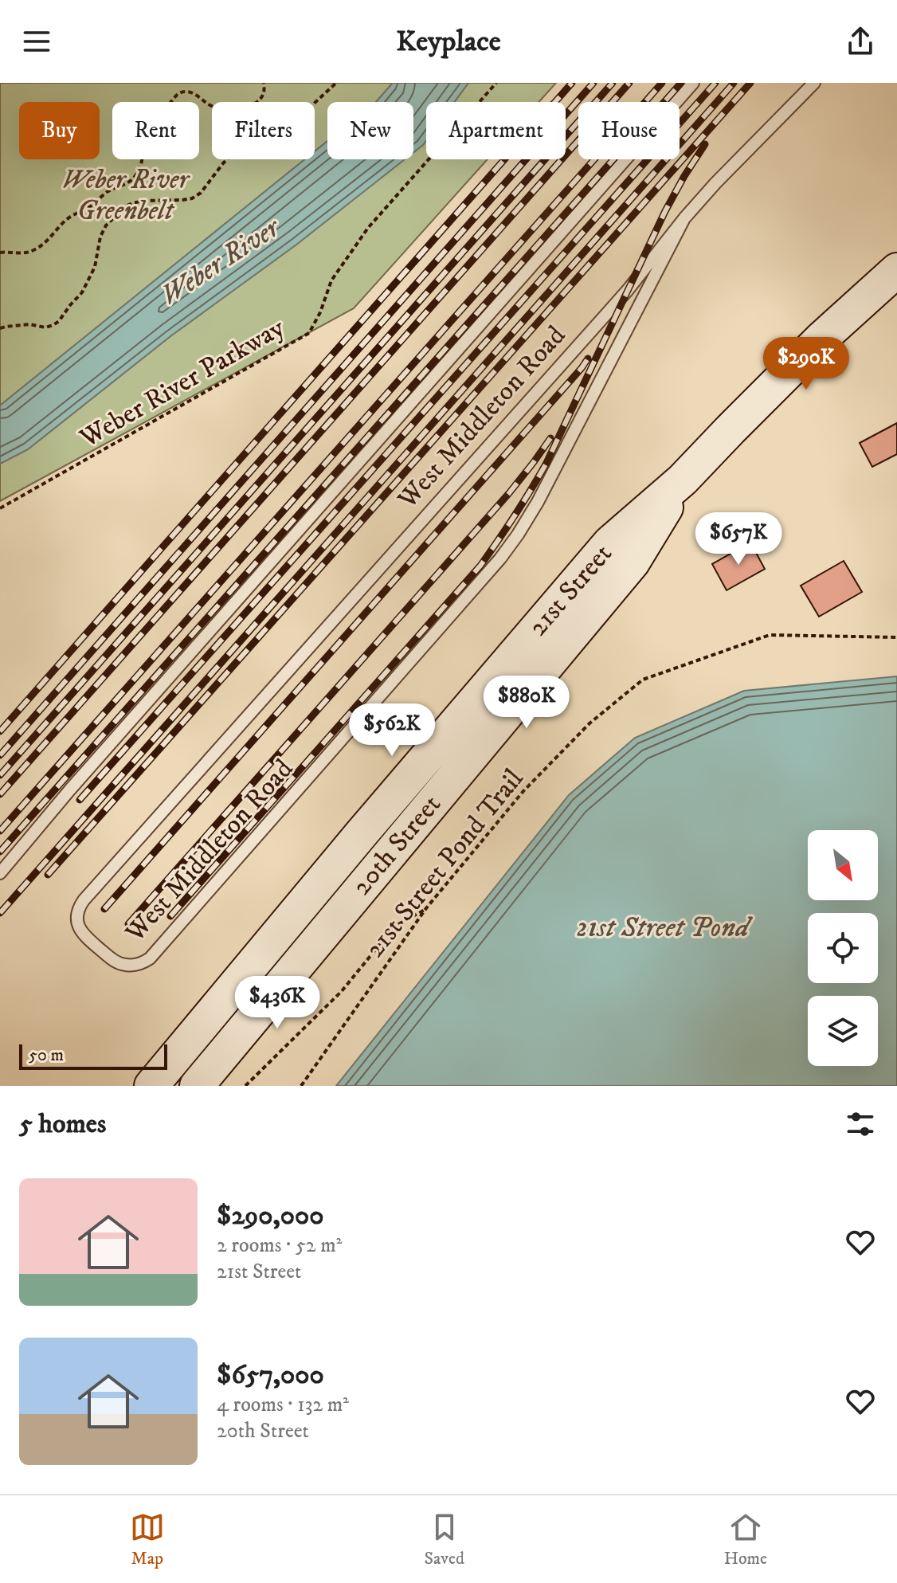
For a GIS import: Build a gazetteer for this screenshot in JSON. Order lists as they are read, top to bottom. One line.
{"streets":{"main road":["21st Street","20th Street"],"lane":["West Middleton Road"],"path":["Weber River Parkway","21st Street Pond Trail"]},"crossings":[["21st Street","20th Street"]],"water":["Weber River","21st Street Pond"],"parks":["Weber River Greenbelt"],"scale_bar":"50 m","north":"bottom right","page":{"header":"Keyplace","chip":["Buy","Rent","Filters","New","Apartment","House"],"price":["$290K","$657K","$880K","$562K","$436K"],"scale":"50 m","heading":"5 homes","list":[{"name":"$290,000","note":"2 rooms · 52 m² · 21st Street"},{"name":"$657,000","note":"4 rooms · 132 m² · 20th Street"}],"tabs":["Map","Saved","Home"]}}
